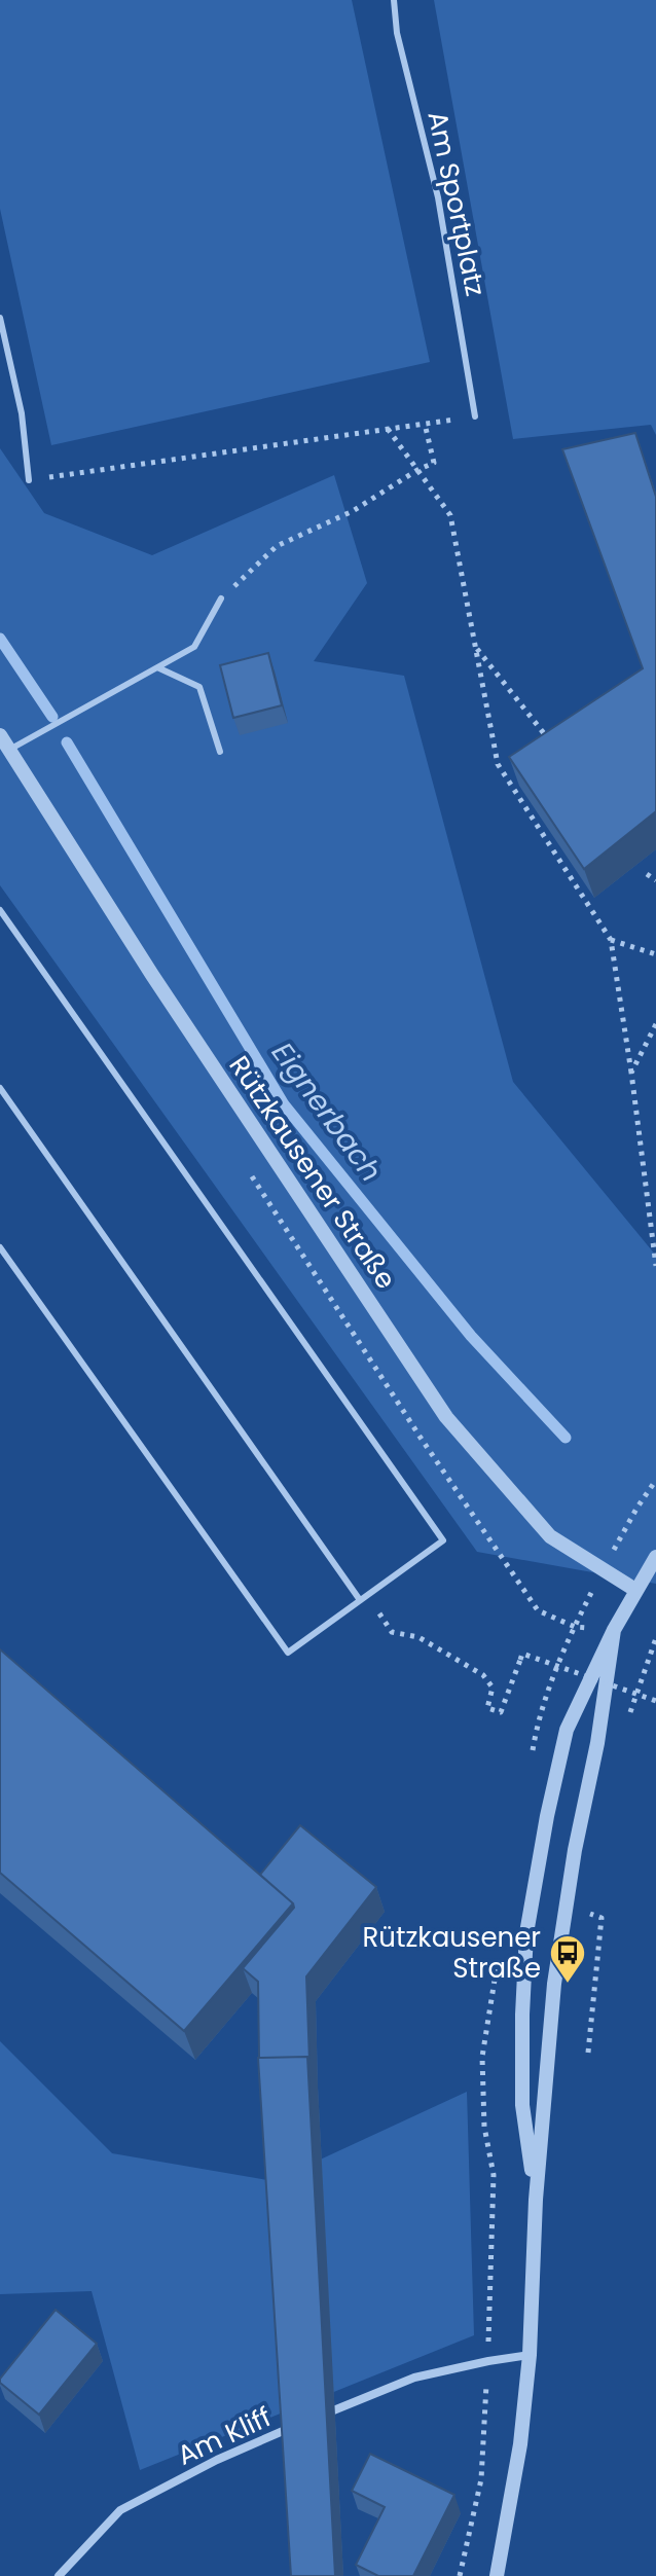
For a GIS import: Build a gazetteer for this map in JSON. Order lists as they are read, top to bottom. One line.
{"streets":{"street":["Rützkausener Straße","Am Kliff"],"lane":["Am Sportplatz"]},"water":["Eignerbach"],"places":{"bus stop":["Rützkausener Straße"]}}
